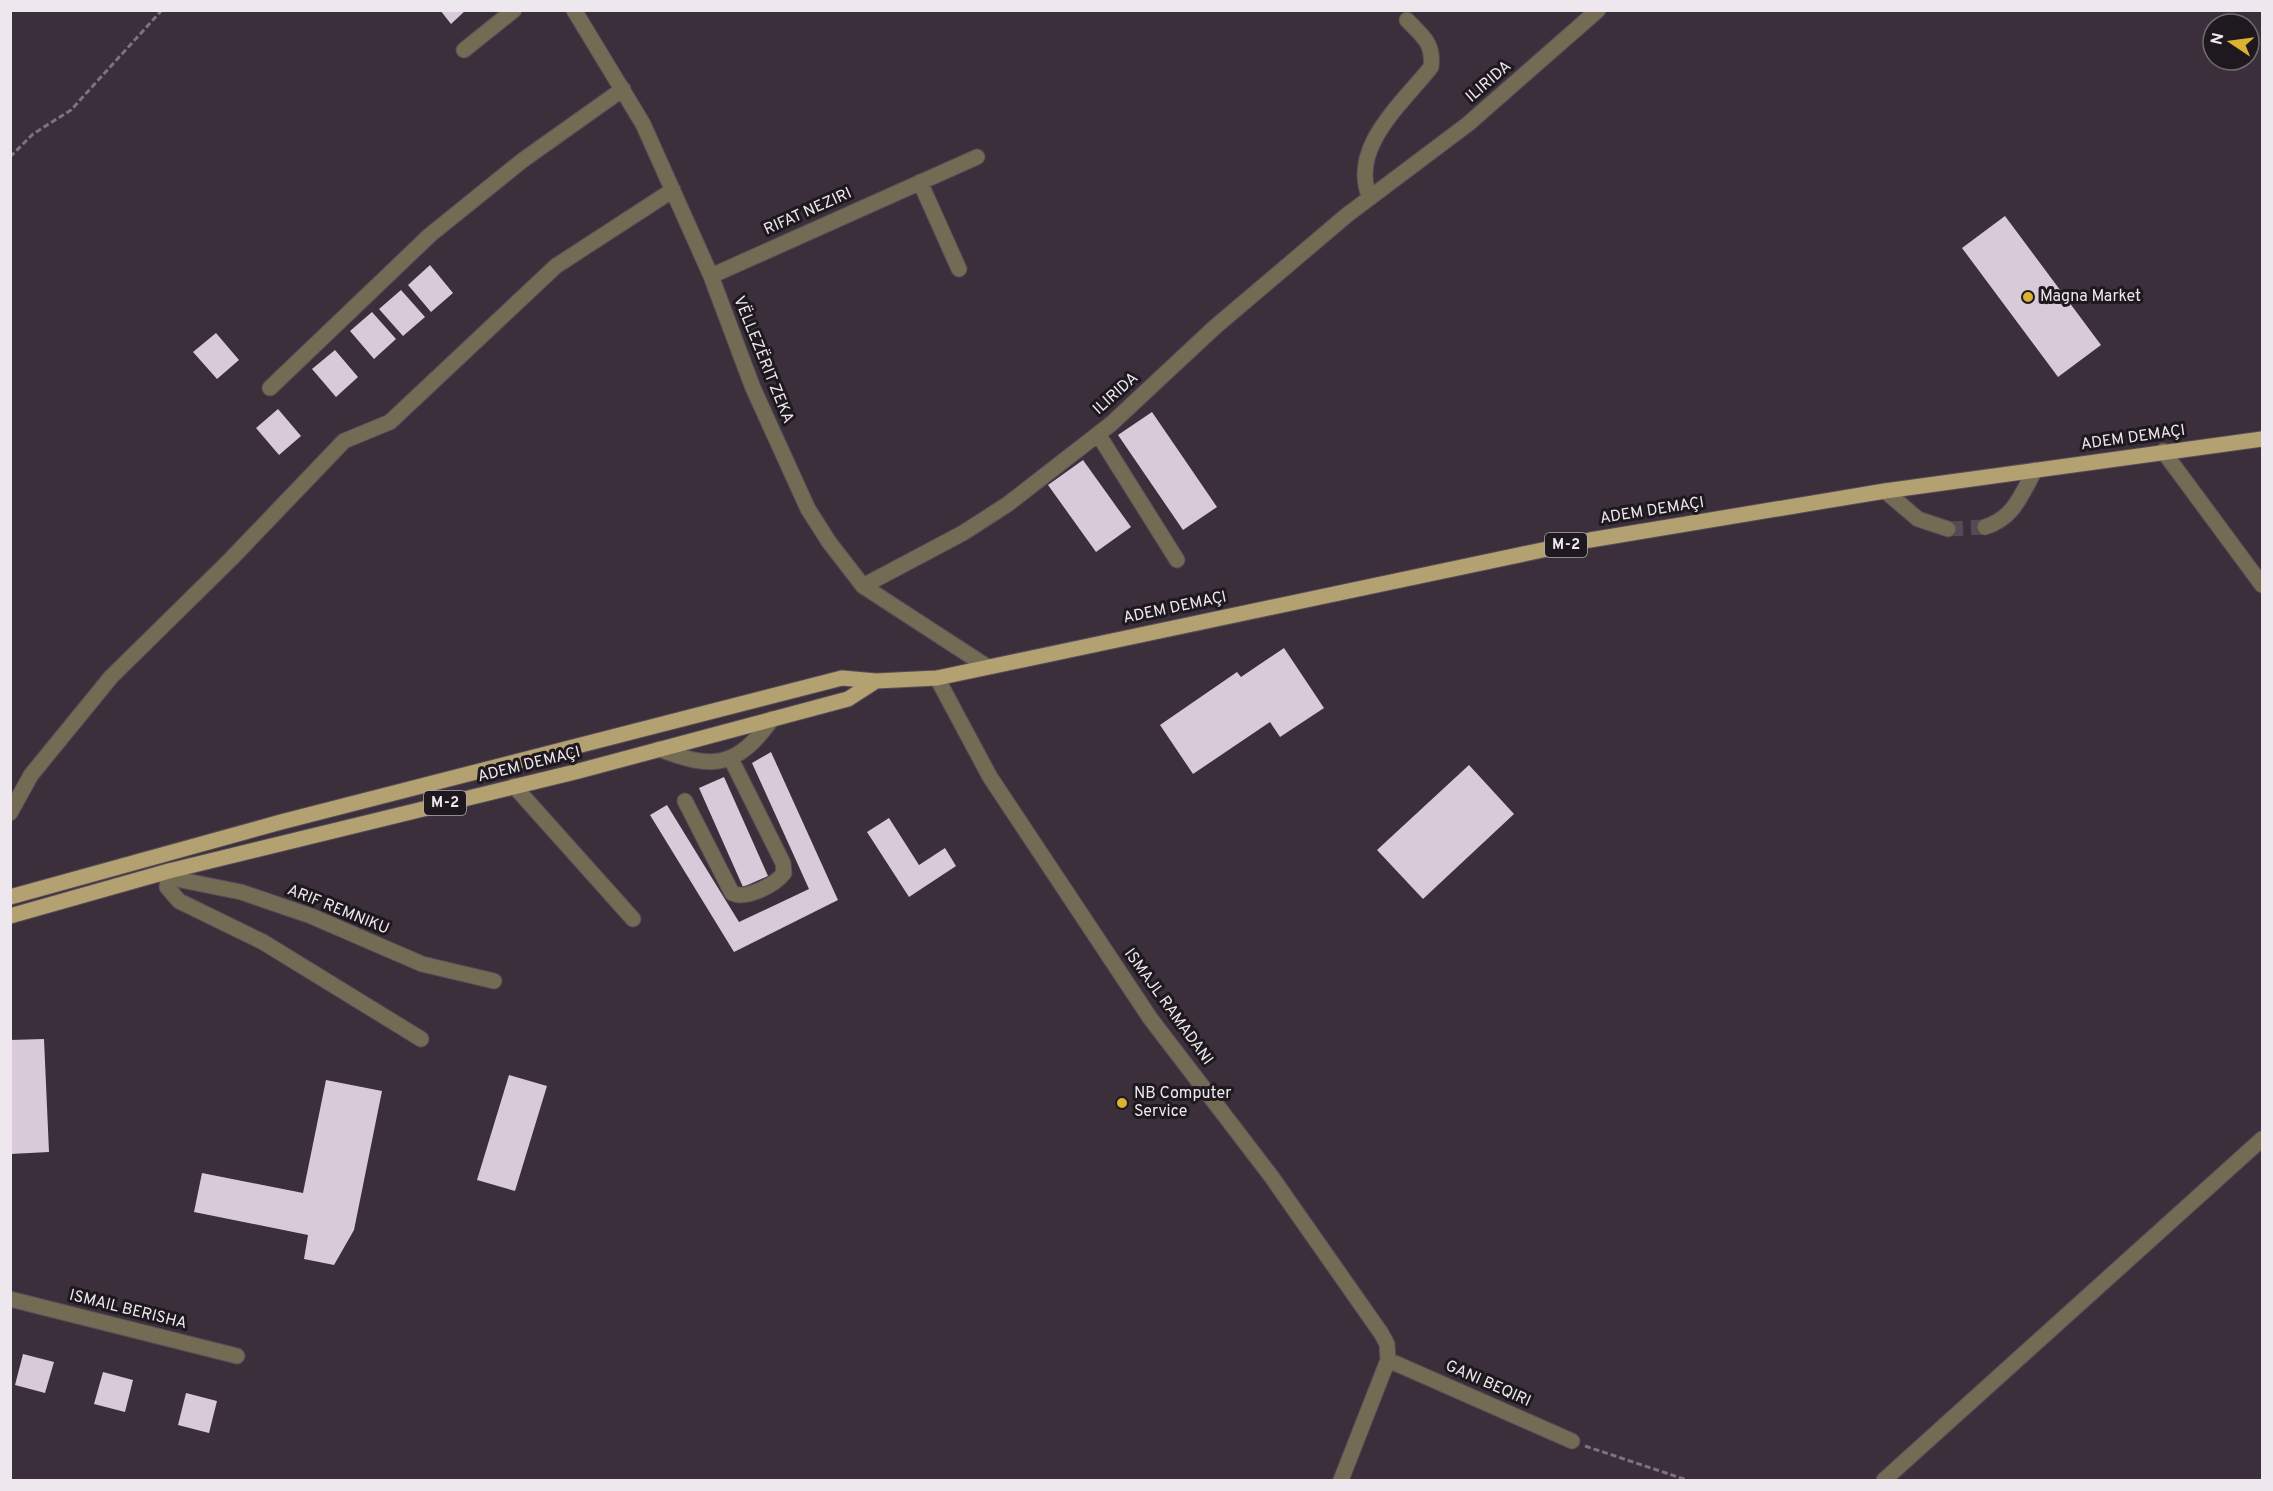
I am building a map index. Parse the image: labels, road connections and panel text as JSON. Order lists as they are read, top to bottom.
{
  "streets": {
    "main road": ["ADEM DEMAÇI", "M-2"],
    "street": [
      "ILIRIDA",
      "RIFAT NEZIRI",
      "VËLLEZËRIT ZEKA",
      "ARIF REMNIKU",
      "ISMAJL RAMADANI",
      "ISMAIL BERISHA",
      "GANI BEQIRI"
    ]
  },
  "crossings": [
    ["ILIRIDA", "VËLLEZËRIT ZEKA"],
    ["RIFAT NEZIRI", "VËLLEZËRIT ZEKA"],
    ["VËLLEZËRIT ZEKA", "ADEM DEMAÇI"],
    ["ADEM DEMAÇI", "ARIF REMNIKU"],
    ["ADEM DEMAÇI", "ISMAJL RAMADANI"],
    ["ISMAJL RAMADANI", "GANI BEQIRI"]
  ],
  "places": ["Magna Market", "NB Computer Service"],
  "north": "left"
}
